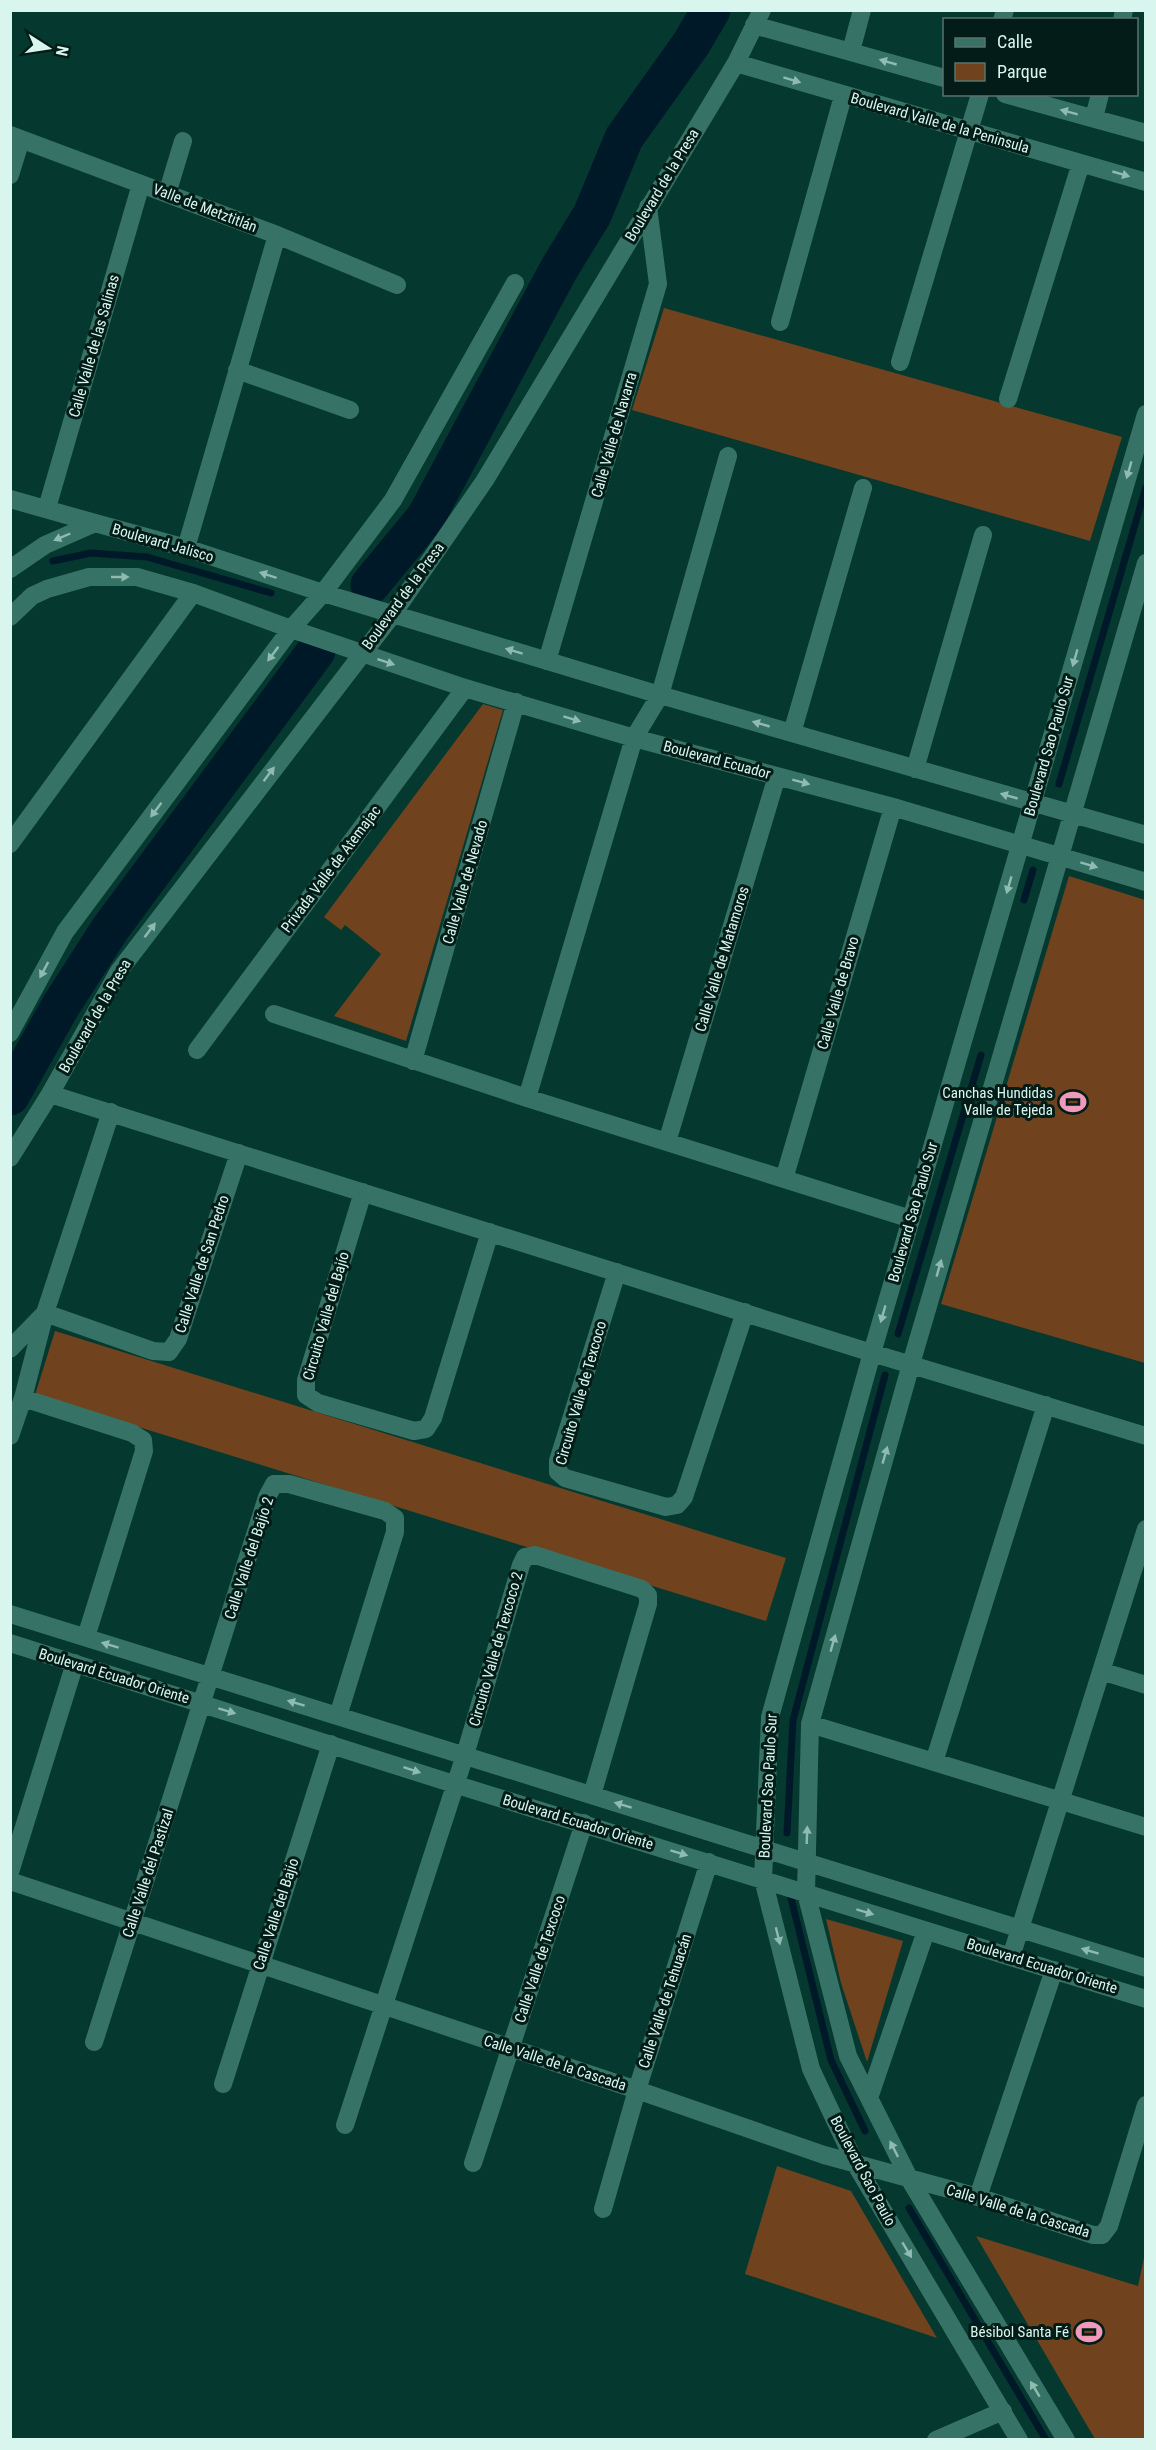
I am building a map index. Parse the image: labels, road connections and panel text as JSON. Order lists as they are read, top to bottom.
{
  "streets": {
    "street": [
      "Boulevard Valle de la Peninsula",
      "Boulevard de la Presa",
      "Valle de Metztitlán",
      "Calle Valle de las Salinas",
      "Calle Valle de Navarra",
      "Boulevard Jalisco",
      "Boulevard Sao Paulo Sur",
      "Boulevard Ecuador",
      "Privada Valle de Atemajac",
      "Calle Valle de Nevado",
      "Calle Valle de Matamoros",
      "Calle Valle de Bravo",
      "Calle Valle de San Pedro",
      "Circuito Valle del Bajío",
      "Circuito Valle de Texcoco",
      "Calle Valle del Bajío 2",
      "Circuito Valle de Texcoco 2",
      "Boulevard Ecuador Oriente",
      "Calle Valle del Pastizal",
      "Calle Valle del Bajio",
      "Calle Valle de Texcoco",
      "Calle Valle de Tehuacán",
      "Calle Valle de la Cascada",
      "Boulevard Sao Paulo"
    ]
  },
  "crossings": [
    ["Boulevard Valle de la Peninsula", "Boulevard de la Presa"],
    ["Boulevard de la Presa", "Calle Valle de Navarra"],
    ["Boulevard de la Presa", "Boulevard Ecuador"],
    ["Valle de Metztitlán", "Calle Valle de las Salinas"],
    ["Boulevard Sao Paulo Sur", "Boulevard Ecuador"],
    ["Boulevard Sao Paulo Sur", "Boulevard Ecuador Oriente"],
    ["Boulevard Sao Paulo Sur", "Boulevard Sao Paulo"],
    ["Boulevard Ecuador", "Privada Valle de Atemajac"],
    ["Boulevard Ecuador", "Calle Valle de Nevado"],
    ["Boulevard Ecuador", "Calle Valle de Matamoros"],
    ["Boulevard Ecuador", "Calle Valle de Bravo"],
    ["Calle Valle del Bajío 2", "Boulevard Ecuador Oriente"],
    ["Calle Valle del Bajío 2", "Calle Valle del Pastizal"],
    ["Circuito Valle de Texcoco 2", "Boulevard Ecuador Oriente"],
    ["Boulevard Ecuador Oriente", "Calle Valle del Pastizal"],
    ["Boulevard Ecuador Oriente", "Calle Valle del Bajio"],
    ["Boulevard Ecuador Oriente", "Calle Valle de Texcoco"],
    ["Boulevard Ecuador Oriente", "Calle Valle de Tehuacán"],
    ["Boulevard Ecuador Oriente", "Boulevard Sao Paulo"],
    ["Calle Valle del Pastizal", "Calle Valle de la Cascada"],
    ["Calle Valle del Bajio", "Calle Valle de la Cascada"],
    ["Calle Valle de Texcoco", "Calle Valle de la Cascada"],
    ["Calle Valle de Tehuacán", "Calle Valle de la Cascada"],
    ["Calle Valle de la Cascada", "Boulevard Sao Paulo"]
  ],
  "places": {
    "sports": ["Canchas Hundidas Valle de Tejeda", "Bésibol Santa Fé"]
  },
  "legend": ["Calle", "Parque"],
  "north": "right"
}
